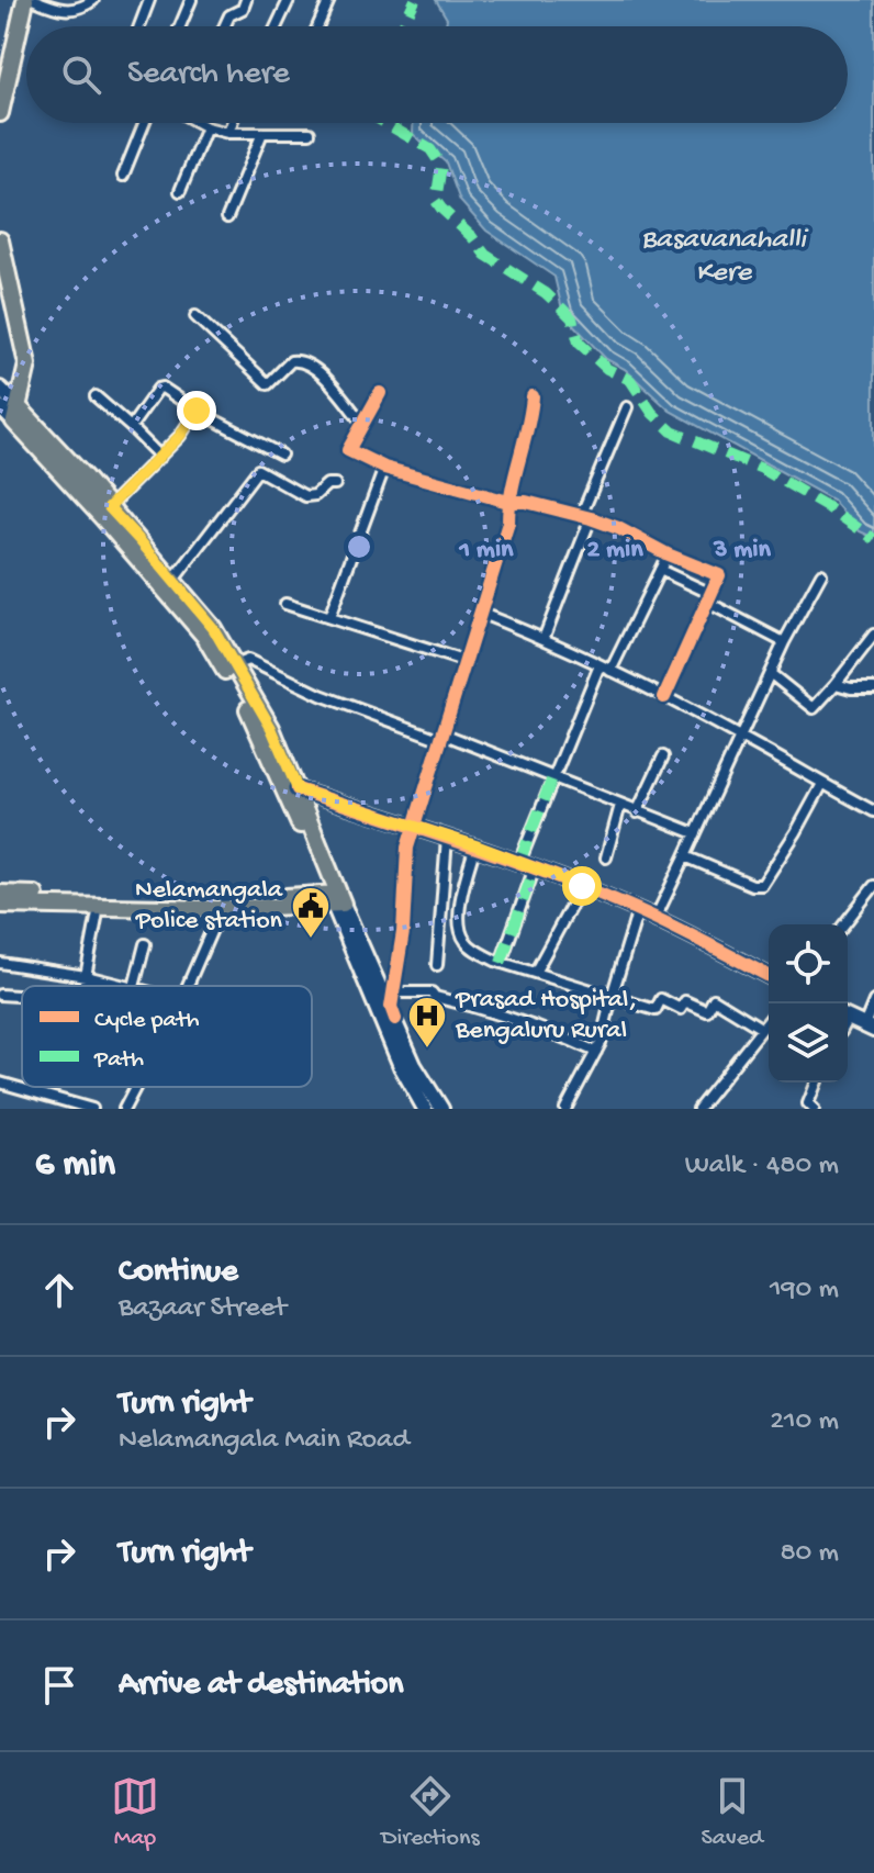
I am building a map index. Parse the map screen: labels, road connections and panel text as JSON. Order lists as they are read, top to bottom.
{
  "water": ["Basavanahalli Kere"],
  "places": {
    "public building": ["Nelamangala Police station"],
    "hospital": ["Prasad Hospital, Bengaluru Rural"]
  },
  "legend": ["Cycle path", "Path"],
  "page": {
    "search": "Search here",
    "heading": ["6 min", "Walk · 480 m"],
    "list": [
      ["Continue", "Bazaar Street", "190 m"],
      ["Turn right", "Nelamangala Main Road", "210 m"],
      ["Turn right", "80 m"],
      "Arrive at destination"
    ],
    "nav": ["Map", "Directions", "Saved"]
  },
  "rings": ["1 min", "2 min", "3 min"]
}
